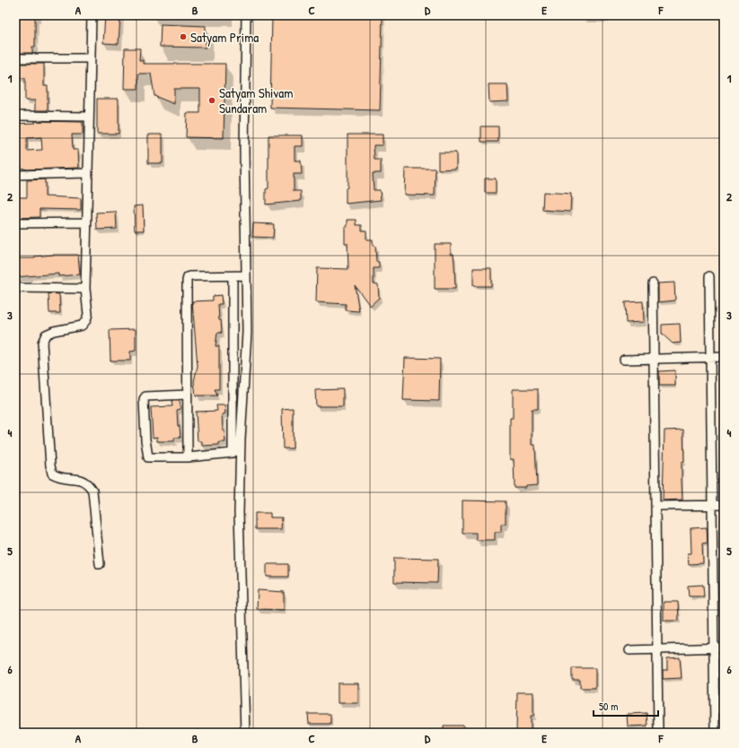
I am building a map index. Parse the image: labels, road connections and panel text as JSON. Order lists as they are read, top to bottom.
{
  "places": ["Satyam Prima", "Satyam Shivam Sundaram"],
  "scale_bar": "50 m",
  "grid": {
    "columns": [
      "A",
      "B",
      "C",
      "D",
      "E",
      "F"
    ],
    "rows": [
      "1",
      "2",
      "3",
      "4",
      "5",
      "6"
    ]
  }
}
